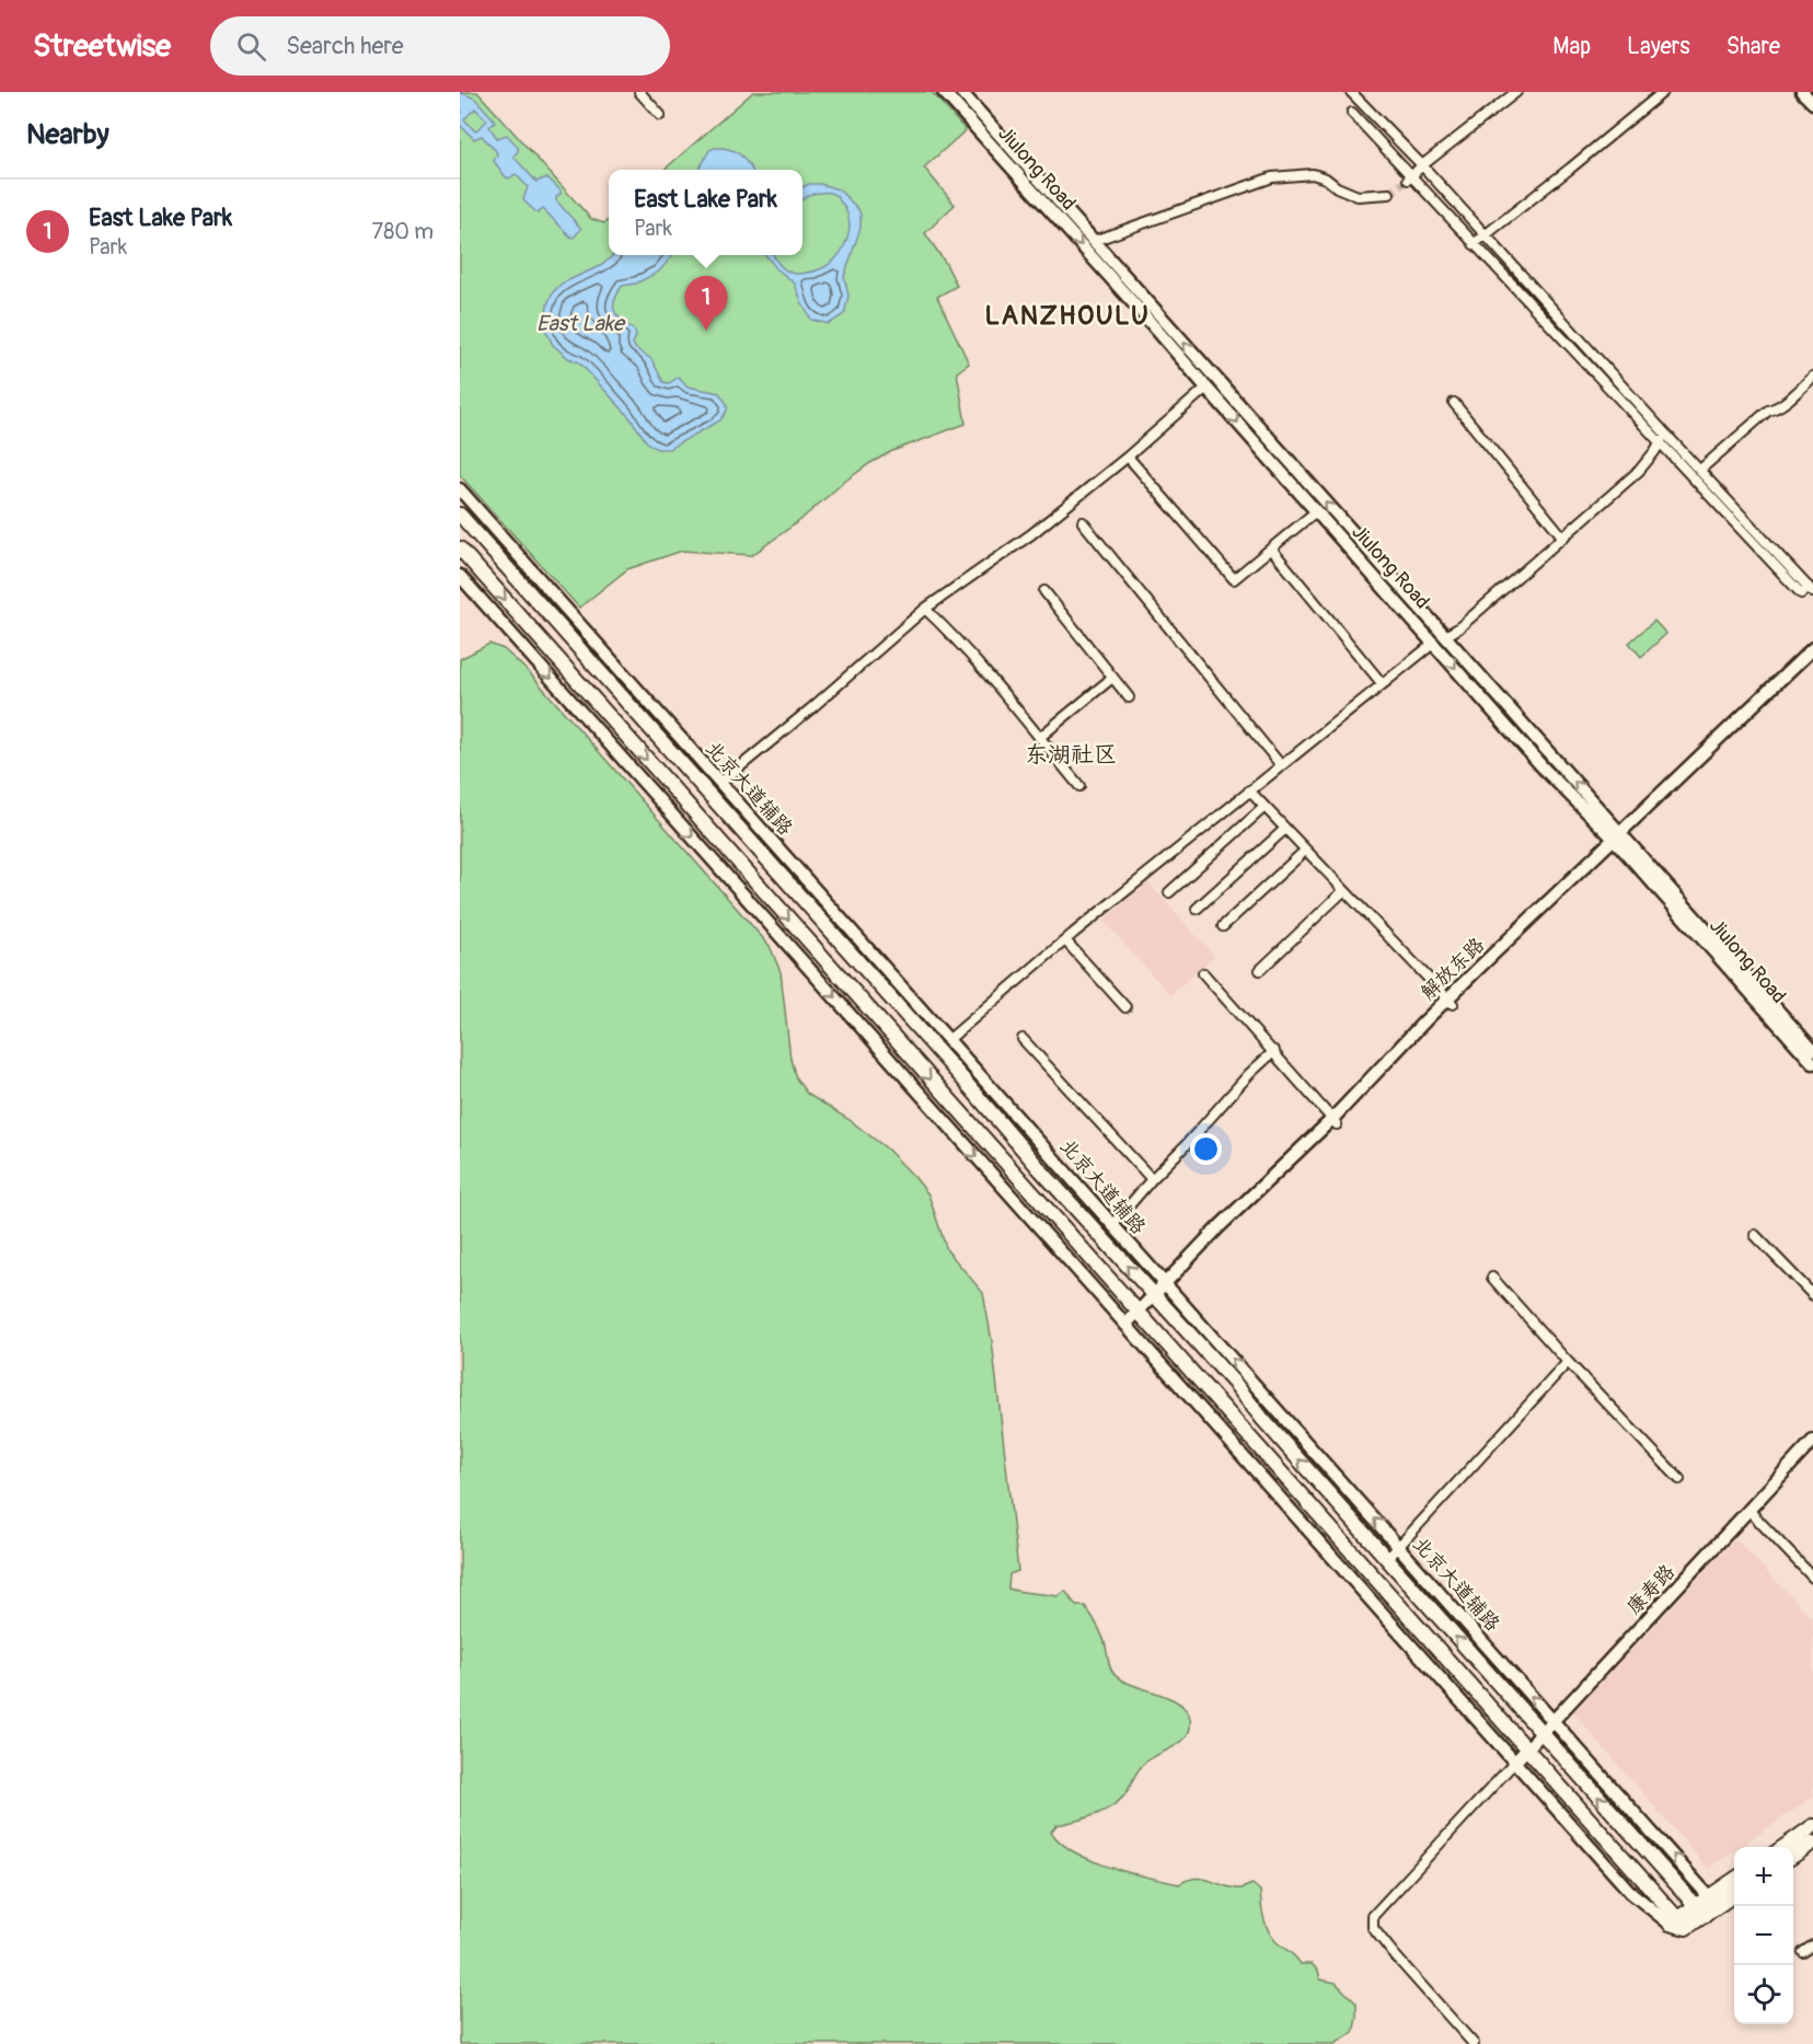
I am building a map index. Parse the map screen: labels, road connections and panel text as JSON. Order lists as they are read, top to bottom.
{
  "streets": {
    "main road": [
      "Jiulong Road",
      "北京大道辅路",
      "解放东路",
      "康寿路"
    ]
  },
  "crossings": [
    ["Jiulong Road", "解放东路"],
    ["北京大道辅路", "解放东路"],
    ["北京大道辅路", "康寿路"]
  ],
  "districts": ["LANZHOULU", "东湖社区"],
  "water": ["East Lake"],
  "page": {
    "header": "Streetwise",
    "search": "Search here",
    "nav": ["Map", "Layers", "Share"],
    "heading": "Nearby",
    "popup": ["East Lake Park", "Park"],
    "list": [
      {
        "mark": "1",
        "name": "East Lake Park",
        "note": "Park",
        "value": "780 m"
      }
    ],
    "pins": "1",
    "map_buttons": ["+", "−"]
  }
}
